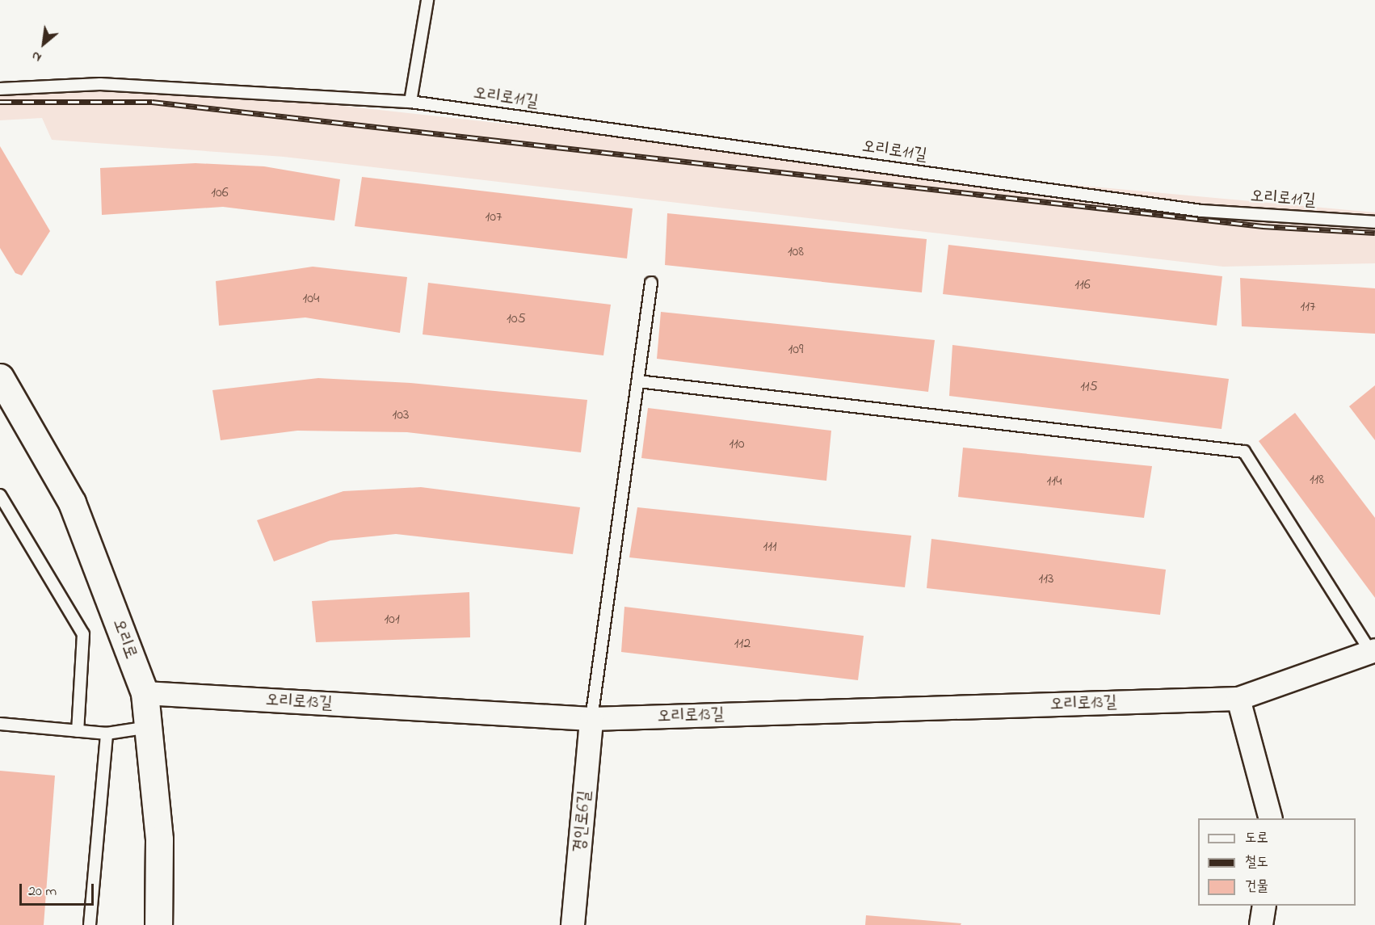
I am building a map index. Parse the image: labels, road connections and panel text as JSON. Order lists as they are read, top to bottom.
{
  "streets": {
    "main road": ["오리로"],
    "street": ["오리로13길", "경인로6길"],
    "lane": ["오리로11길"]
  },
  "crossings": [
    ["오리로", "오리로13길"],
    ["오리로13길", "경인로6길"]
  ],
  "house_numbers": [
    "106",
    "107",
    "108",
    "116",
    "104",
    "117",
    "105",
    "109",
    "115",
    "103",
    "110",
    "118",
    "114",
    "111",
    "113",
    "101",
    "112"
  ],
  "legend": ["도로", "철도", "건물"],
  "scale_bar": "20 m",
  "north": "bottom left"
}
